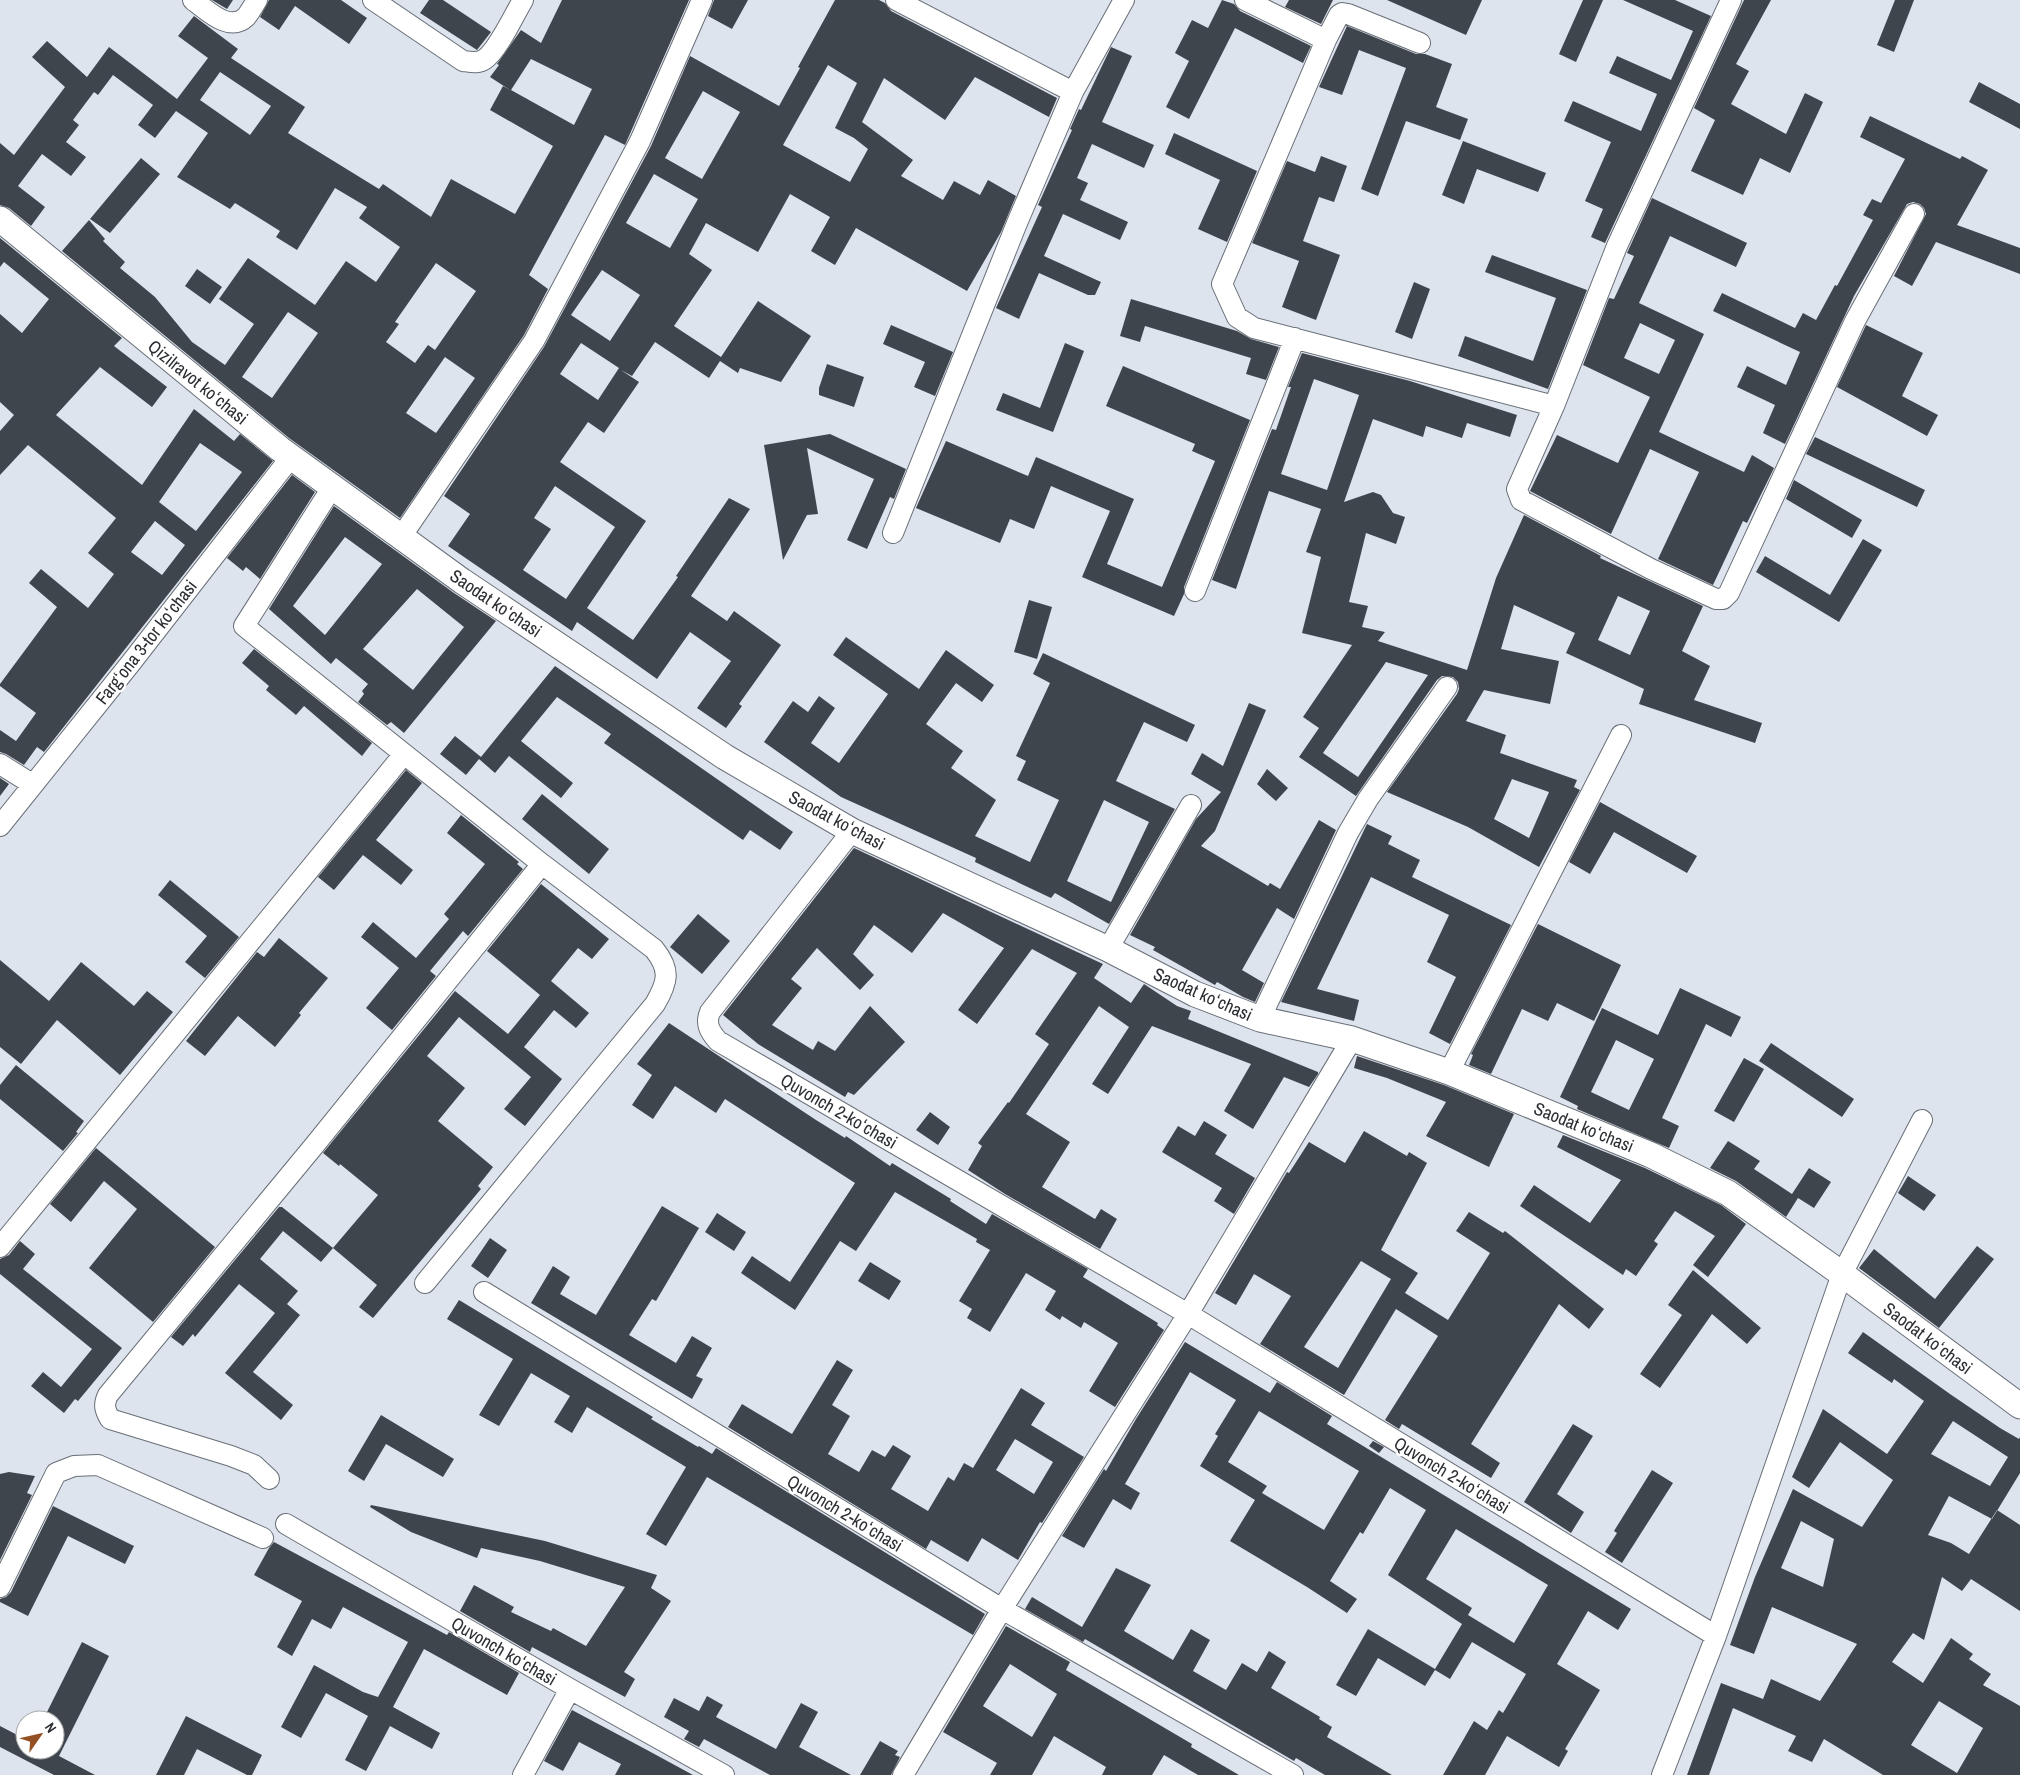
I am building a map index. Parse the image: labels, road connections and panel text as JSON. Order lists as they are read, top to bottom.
{
  "streets": {
    "street": [
      "Qizilravot koʻchasi",
      "Saodat koʻchasi",
      "Fargʻona 3-tor koʻchasi",
      "Quvonch 2-koʻchasi",
      "Quvonch koʻchasi"
    ]
  },
  "crossings": [
    ["Qizilravot koʻchasi", "Saodat koʻchasi"],
    ["Qizilravot koʻchasi", "Fargʻona 3-tor koʻchasi"],
    ["Saodat koʻchasi", "Quvonch 2-koʻchasi"]
  ],
  "north": "top right"
}
